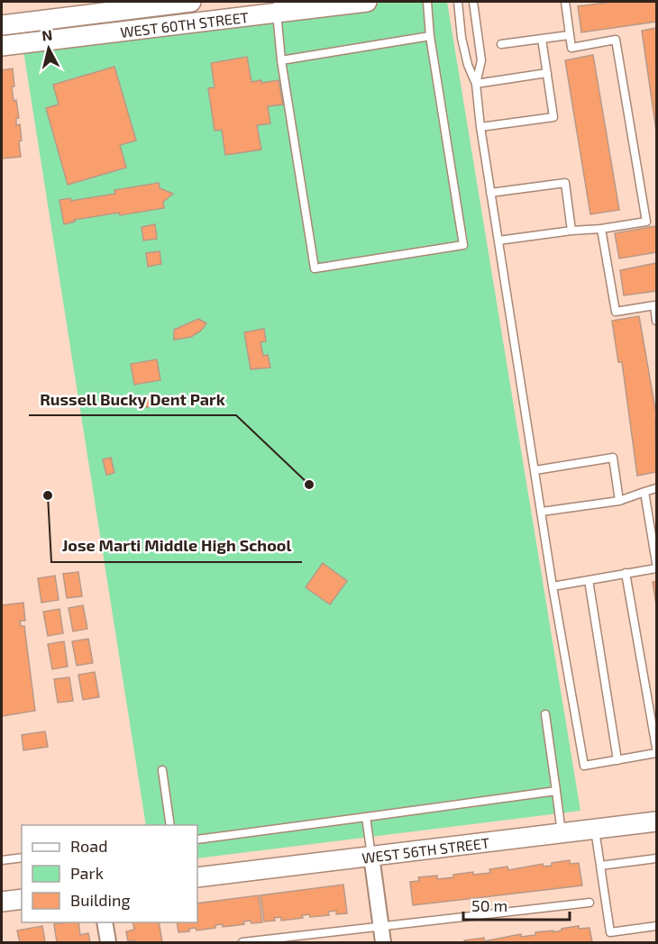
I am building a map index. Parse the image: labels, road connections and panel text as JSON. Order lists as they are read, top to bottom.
{
  "streets": {
    "street": ["WEST 60TH STREET", "WEST 56TH STREET"]
  },
  "places": ["Russell Bucky Dent Park", "Jose Marti Middle High School"],
  "legend": ["Road", "Park", "Building"],
  "scale_bar": "50 m",
  "north": "top"
}
